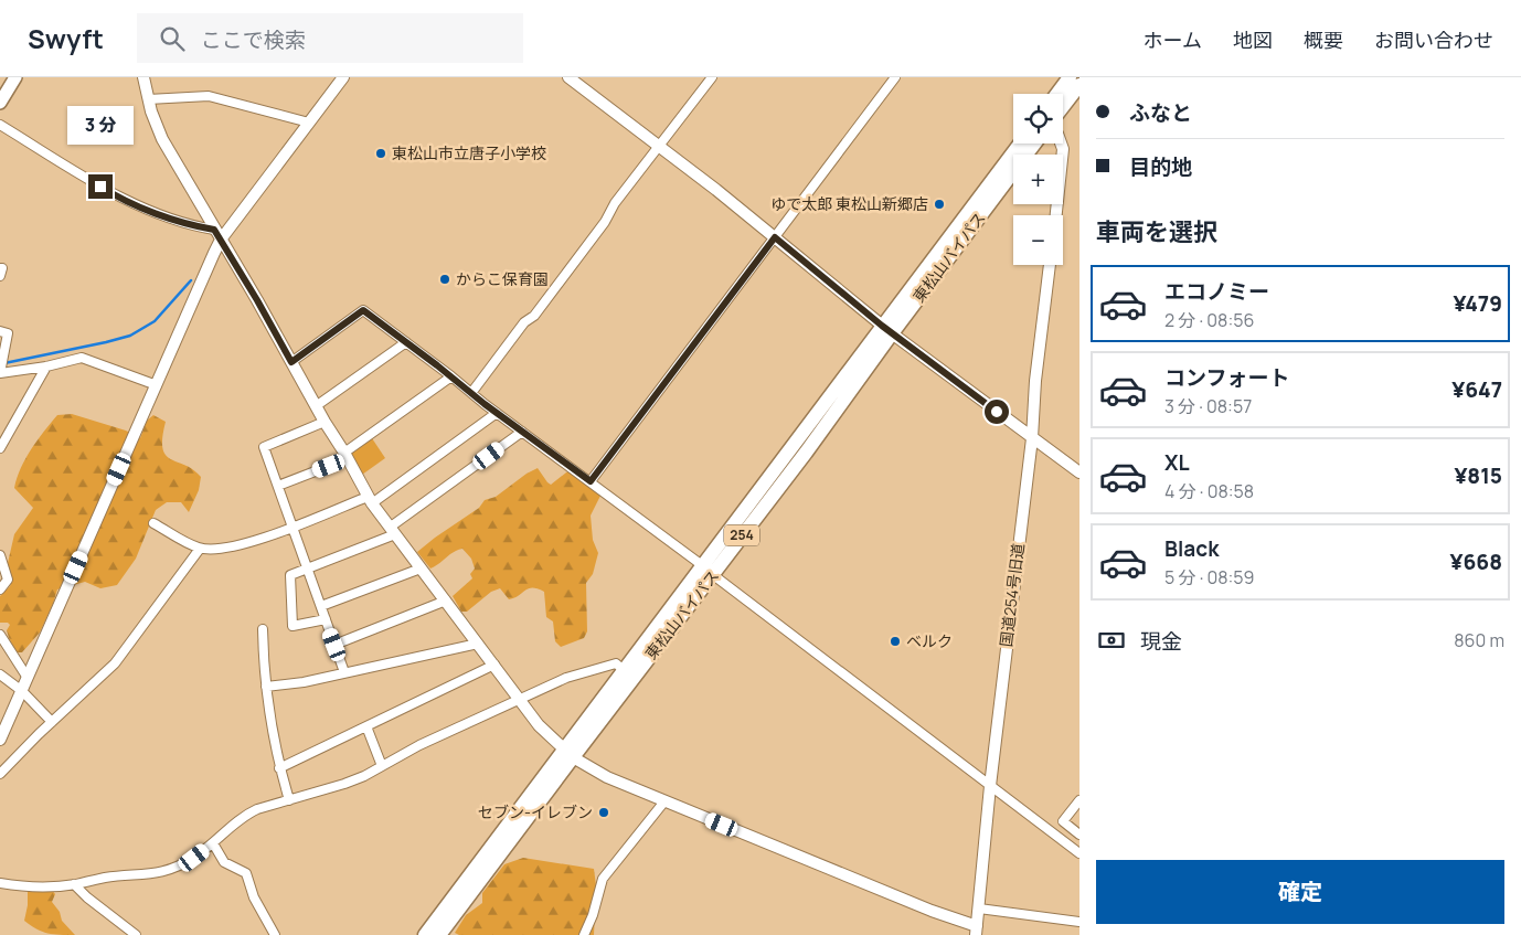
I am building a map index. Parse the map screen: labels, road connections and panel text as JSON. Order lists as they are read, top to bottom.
{
  "streets": {
    "highway": ["東松山バイパス", "254"],
    "street": ["国道254号旧道"]
  },
  "places": [
    "東松山市立唐子小学校",
    "ゆで太郎 東松山新郷店",
    "からこ保育園",
    "ベルク",
    "セブン-イレブン"
  ],
  "page": {
    "header": "Swyft",
    "search": "ここで検索",
    "nav": [
      "ホーム",
      "地図",
      "概要",
      "お問い合わせ"
    ],
    "banner": ["ふなと", "目的地"],
    "map_buttons": ["+", "−"],
    "bubble": "3 分",
    "heading": "車両を選択",
    "list": [
      {
        "name": "エコノミー",
        "note": "2 分 · 08:56",
        "value": "¥479"
      },
      {
        "name": "コンフォート",
        "note": "3 分 · 08:57",
        "value": "¥647"
      },
      {
        "name": "XL",
        "note": "4 分 · 08:58",
        "value": "¥815"
      },
      {
        "name": "Black",
        "note": "5 分 · 08:59",
        "value": "¥668"
      }
    ],
    "pay": ["現金", "860 m"],
    "buttons": "確定"
  }
}
